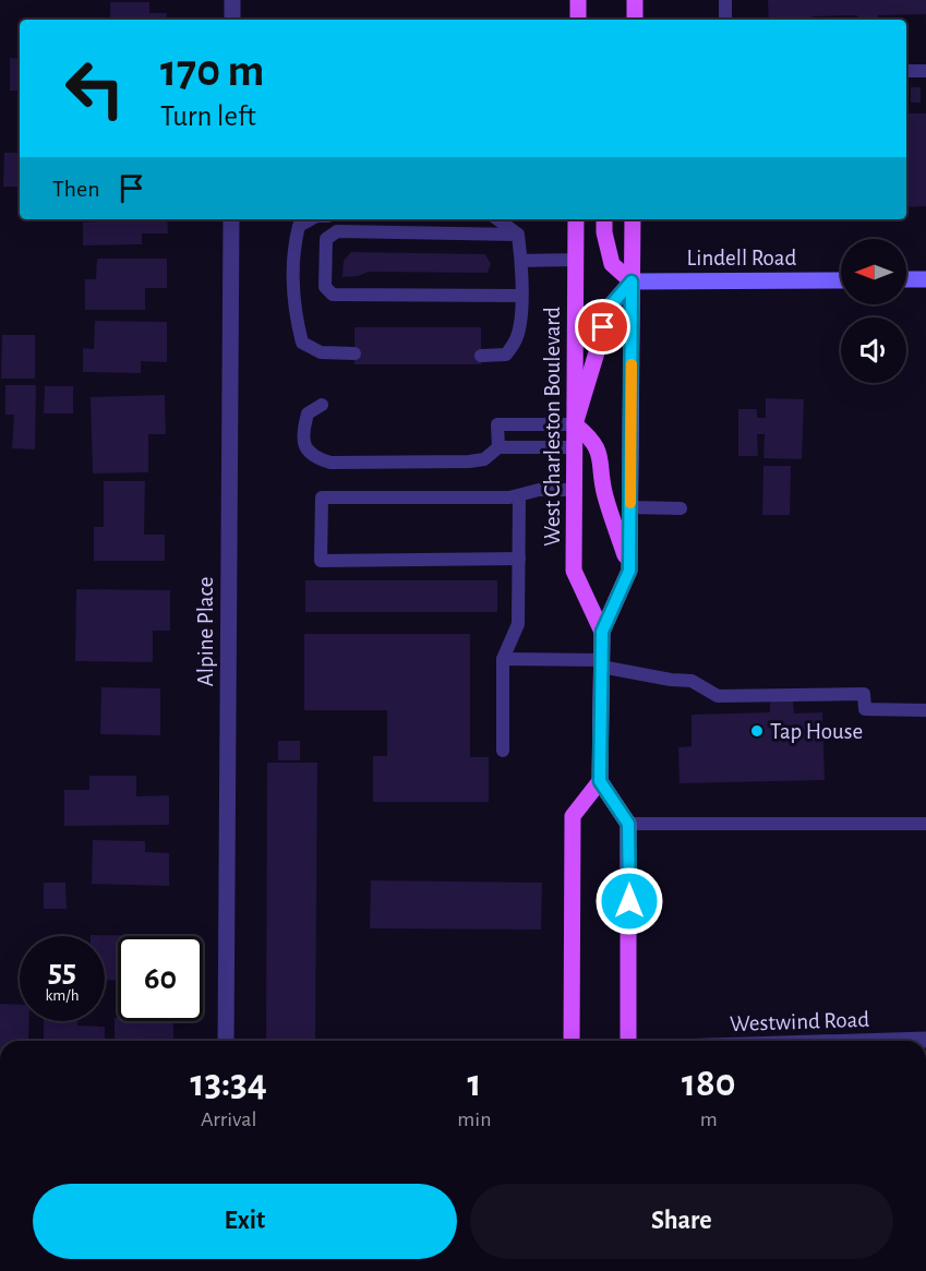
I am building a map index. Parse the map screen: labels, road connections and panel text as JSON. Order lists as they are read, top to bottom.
{
  "streets": {
    "main road": ["West Charleston Boulevard"],
    "street": ["Lindell Road", "Alpine Place", "Westwind Road"]
  },
  "crossings": [
    ["Lindell Road", "West Charleston Boulevard"]
  ],
  "places": ["Tap House"],
  "north": "left",
  "page": {
    "turn": ["170 m", "Turn left"],
    "then": "Then",
    "speed": "55 km/h",
    "limit": "60",
    "eta": [
      "13:34",
      "Arrival",
      "1",
      "min",
      "180",
      "m"
    ],
    "buttons": ["Exit", "Share"]
  }
}
